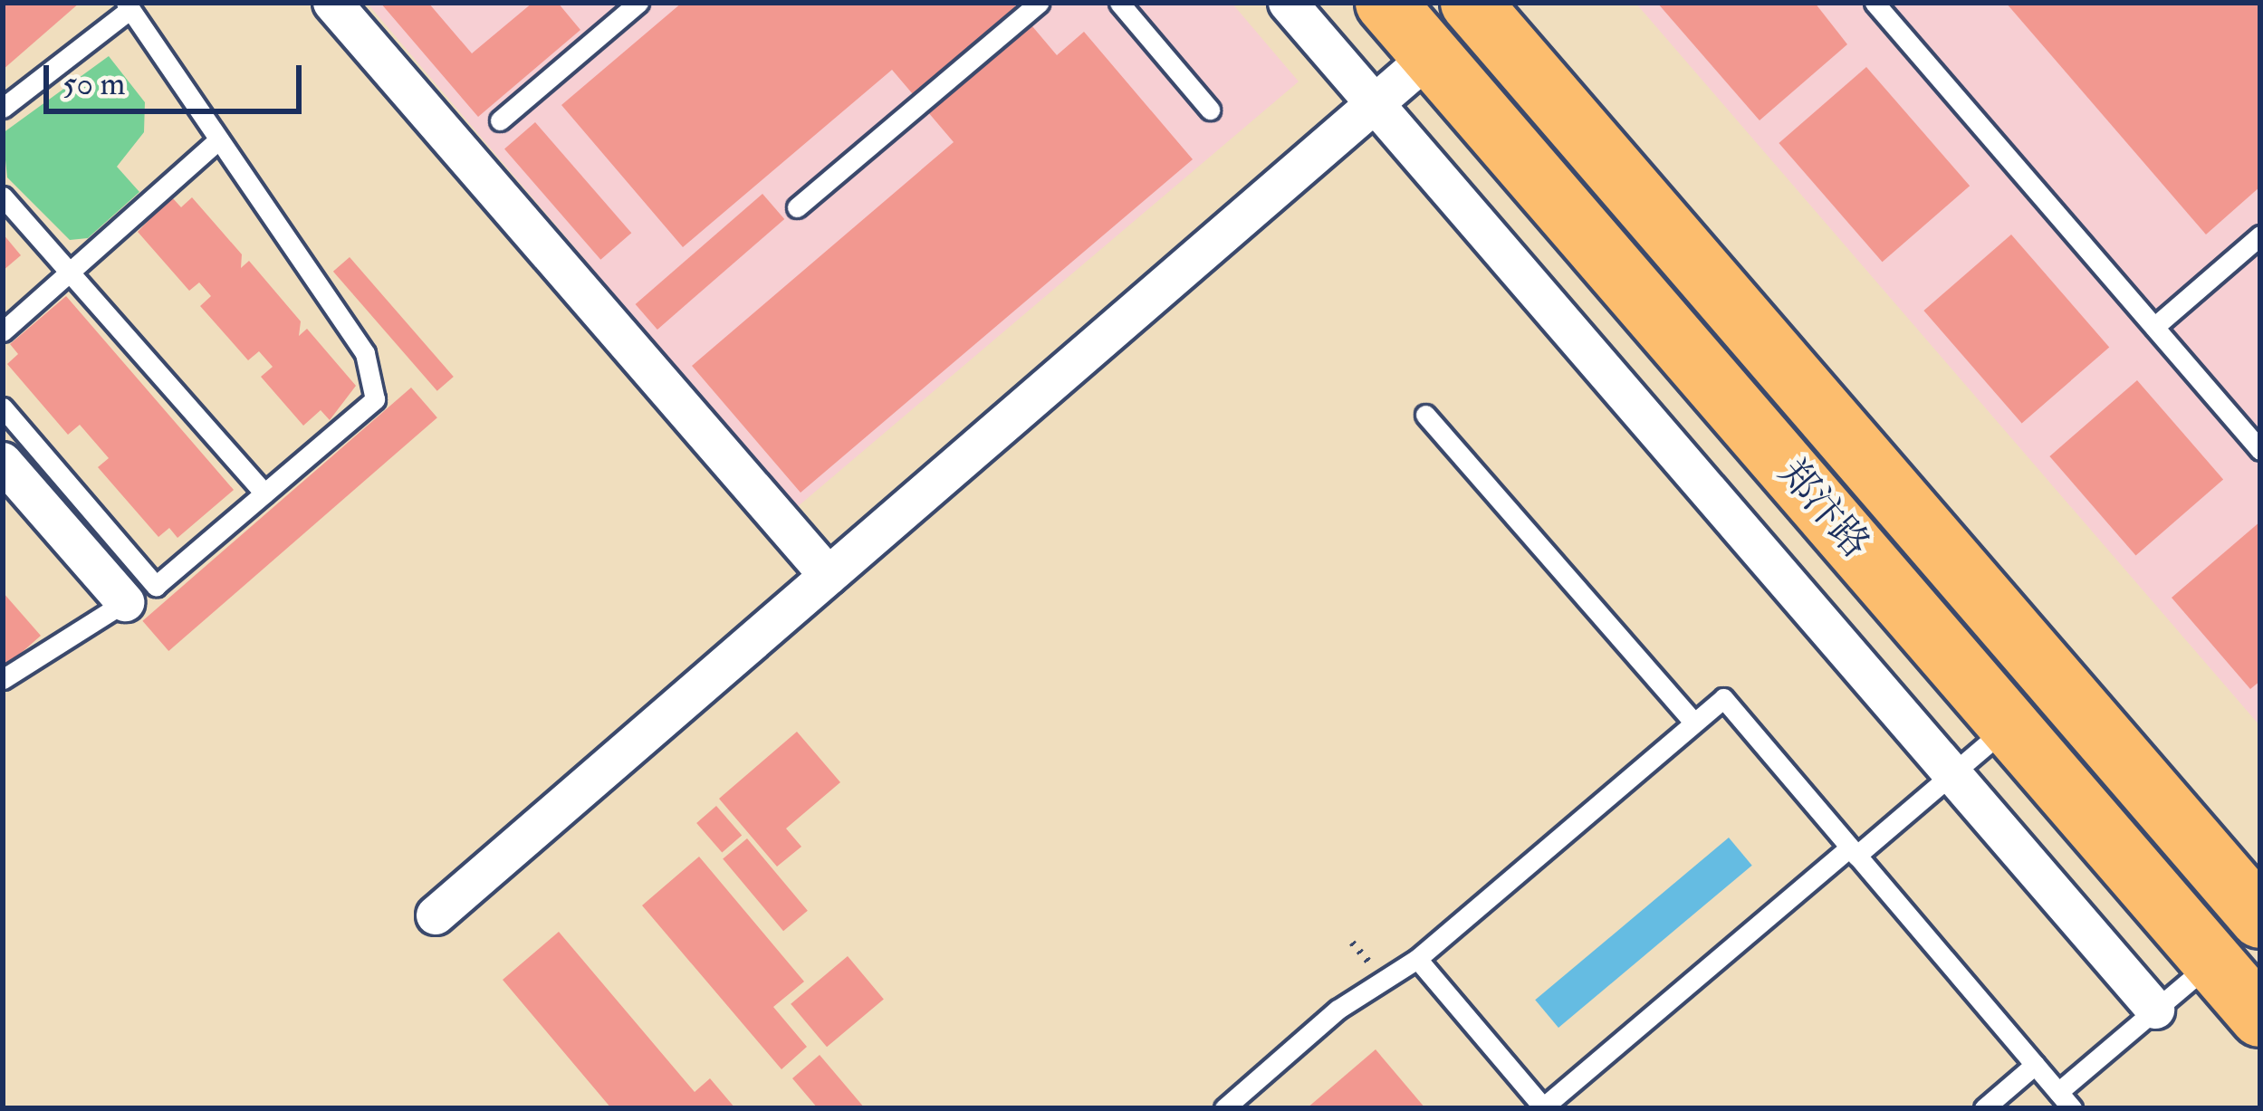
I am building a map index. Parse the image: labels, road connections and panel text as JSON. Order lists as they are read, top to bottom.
{
  "streets": {
    "main road": ["郑汴路"]
  },
  "scale_bar": "50 m"
}
